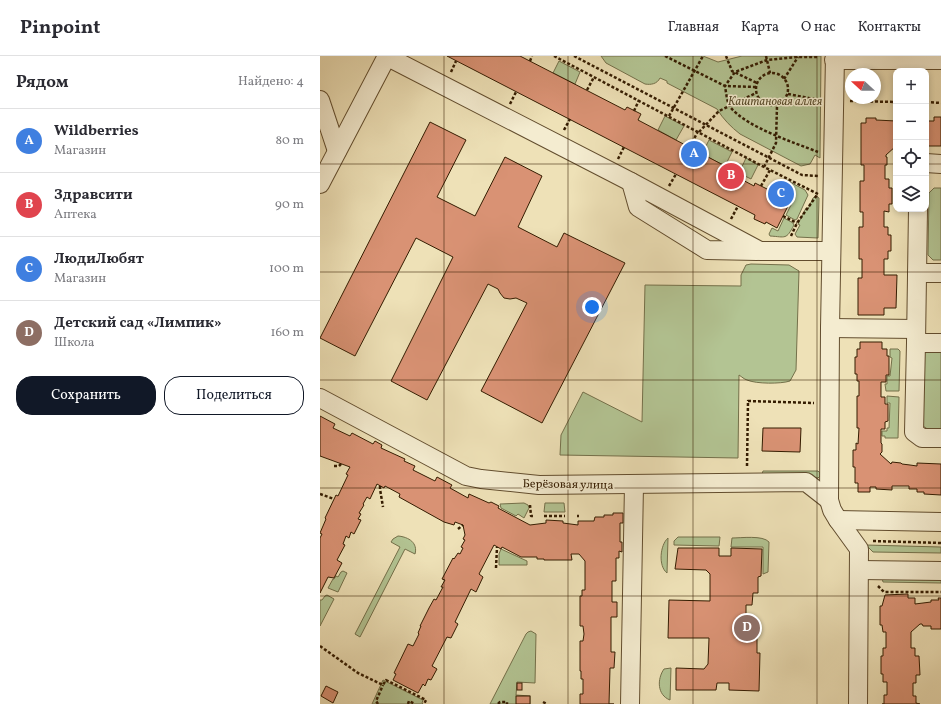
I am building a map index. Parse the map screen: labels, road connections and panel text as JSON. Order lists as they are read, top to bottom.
{
  "streets": {
    "lane": ["Берёзовая улица"]
  },
  "parks": ["Каштановая аллея"],
  "north": "left",
  "page": {
    "header": "Pinpoint",
    "nav": [
      "Главная",
      "Карта",
      "О нас",
      "Контакты"
    ],
    "heading": ["Рядом", "Найдено: 4"],
    "map_buttons": ["+", "−"],
    "list": [
      {
        "mark": "A",
        "name": "Wildberries",
        "note": "Магазин",
        "value": "80 m"
      },
      {
        "mark": "B",
        "name": "Здравсити",
        "note": "Аптека",
        "value": "90 m"
      },
      {
        "mark": "C",
        "name": "ЛюдиЛюбят",
        "note": "Магазин",
        "value": "100 m"
      },
      {
        "mark": "D",
        "name": "Детский сад «Лимпик»",
        "note": "Школа",
        "value": "160 m"
      }
    ],
    "pins": [
      "A",
      "B",
      "C",
      "D"
    ],
    "buttons": ["Сохранить", "Поделиться"]
  }
}
